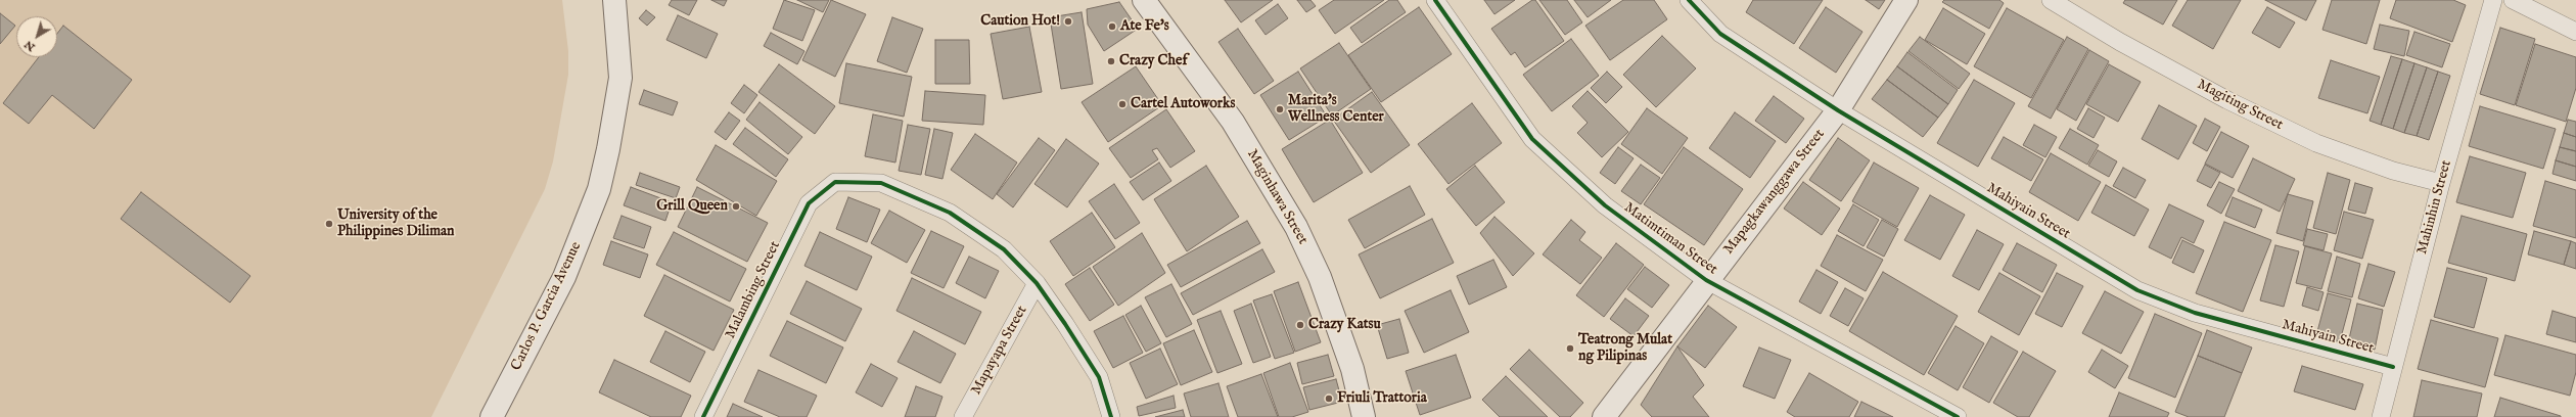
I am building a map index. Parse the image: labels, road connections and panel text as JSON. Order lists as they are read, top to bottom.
{
  "streets": {
    "street": [
      "Magiting Street",
      "Mapagkawanggawa Street",
      "Maginhawa Street",
      "Mahinhin Street",
      "Mahiyain Street",
      "Matimtiman Street",
      "Malambing Street",
      "Carlos P. Garcia Avenue",
      "Mapayapa Street"
    ]
  },
  "crossings": [
    ["Magiting Street", "Mahinhin Street"],
    ["Mapagkawanggawa Street", "Mahiyain Street"],
    ["Mapagkawanggawa Street", "Matimtiman Street"],
    ["Mahinhin Street", "Mahiyain Street"],
    ["Malambing Street", "Mapayapa Street"]
  ],
  "places": [
    "Caution Hot!",
    "Ate Fe's",
    "Crazy Chef",
    "Cartel Autoworks",
    "Marita's Wellness Center",
    "Grill Queen",
    "University of the Philippines Diliman",
    "Crazy Katsu",
    "Teatrong Mulat ng Pilipinas",
    "Friuli Trattoria"
  ],
  "north": "bottom left"
}
